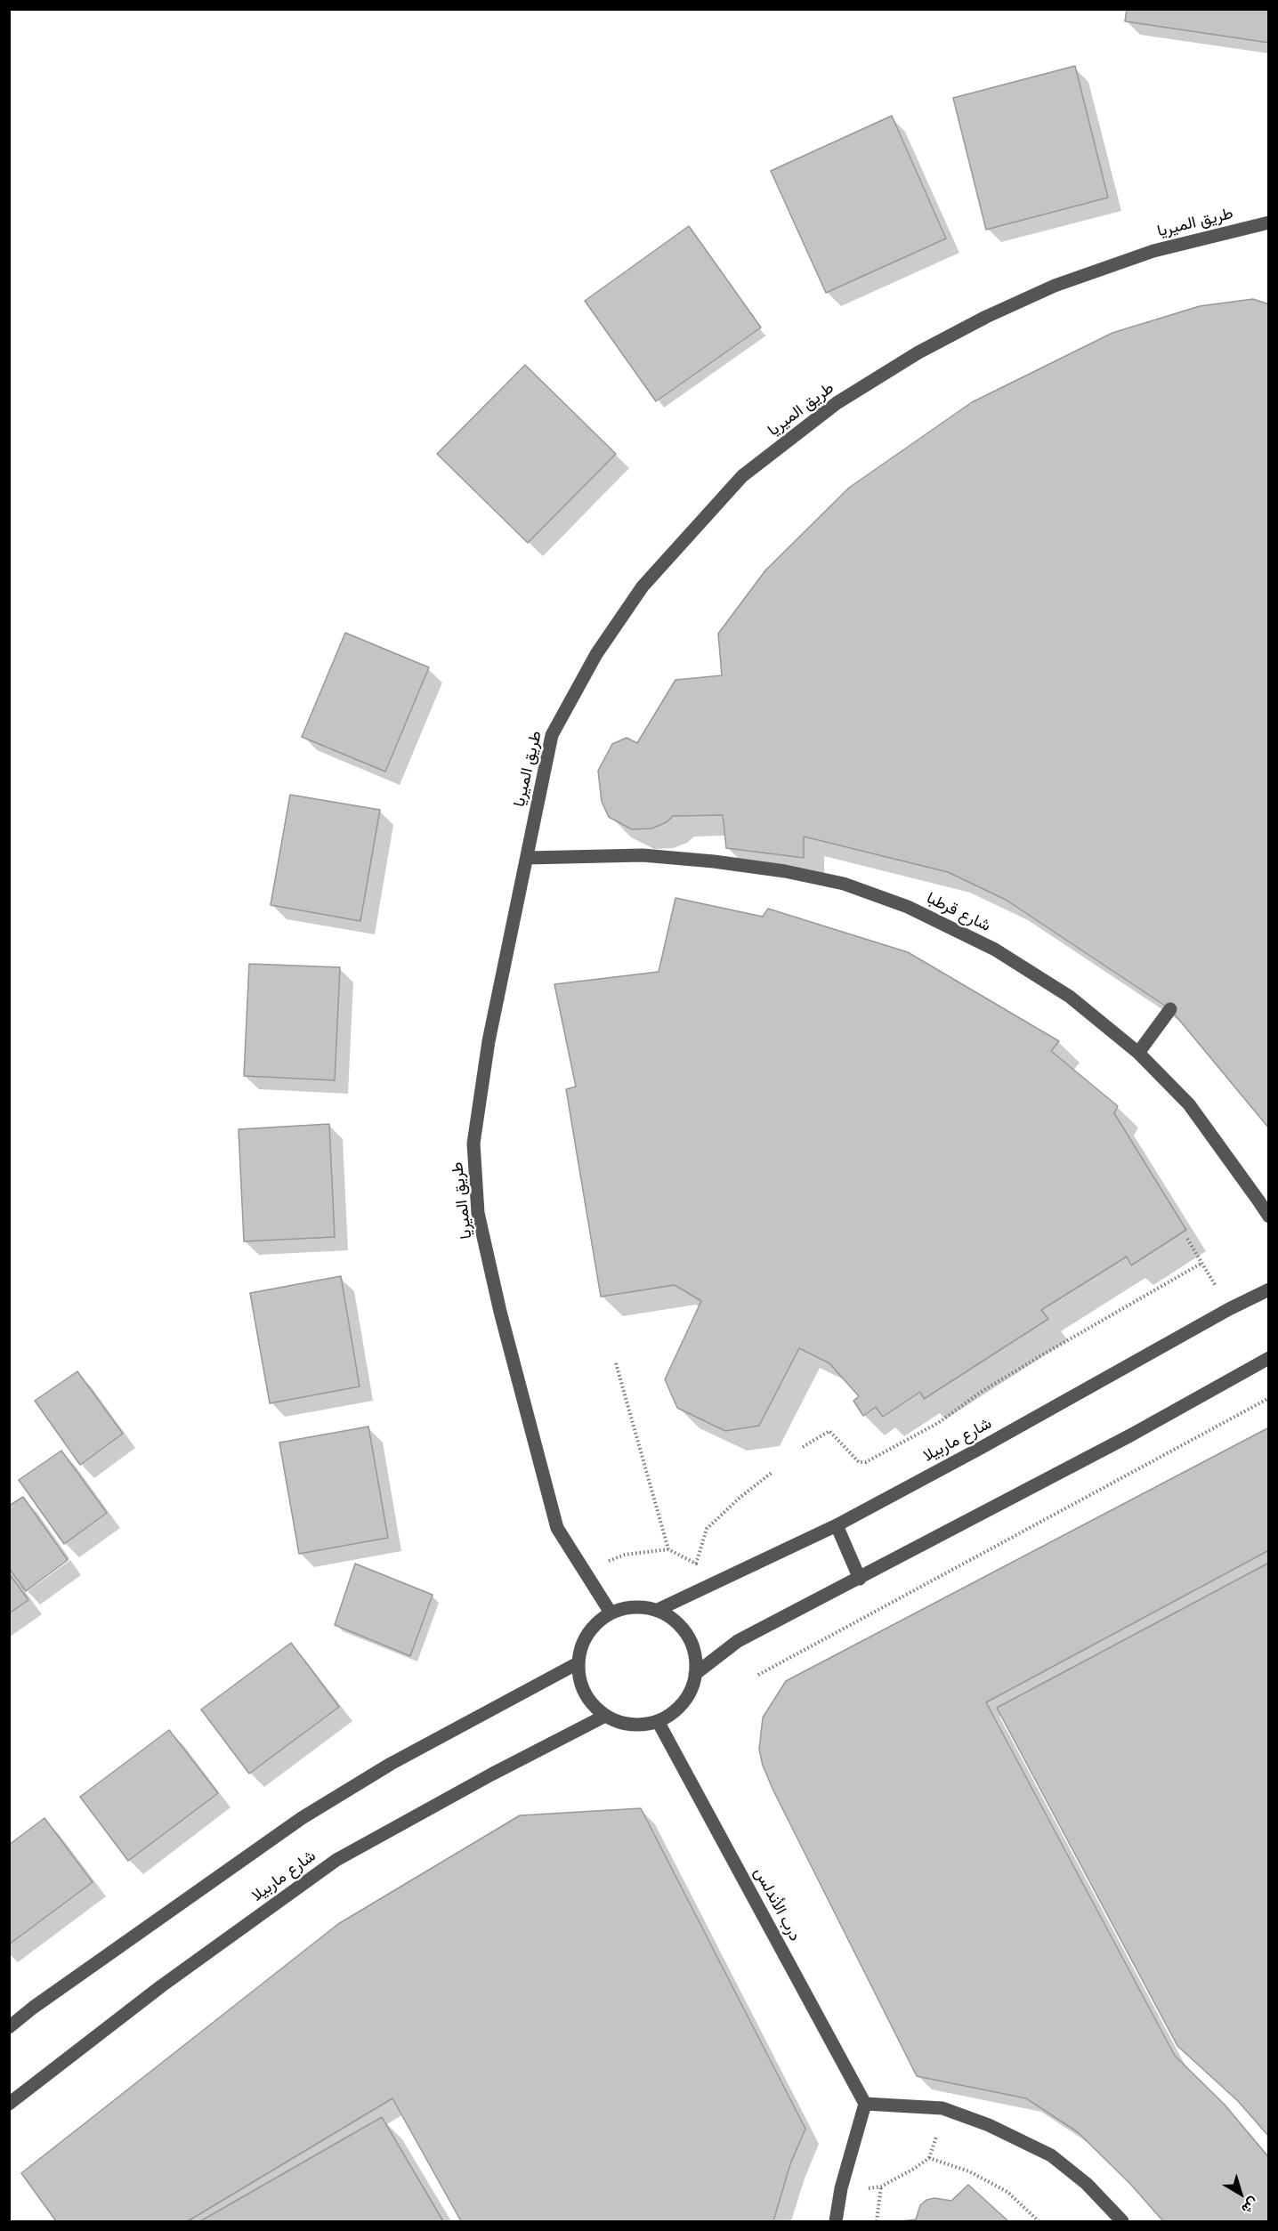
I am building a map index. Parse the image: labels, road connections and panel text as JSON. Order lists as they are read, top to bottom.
{
  "streets": {
    "street": [
      "طريق الميريا",
      "شارع قرطبا",
      "شارع ماربيلا",
      "درب الأندلس"
    ]
  },
  "crossings": [
    ["طريق الميريا", "شارع قرطبا"],
    ["طريق الميريا", "شارع ماربيلا"],
    ["طريق الميريا", "درب الأندلس"],
    ["شارع ماربيلا", "درب الأندلس"]
  ],
  "north": "bottom right"
}
